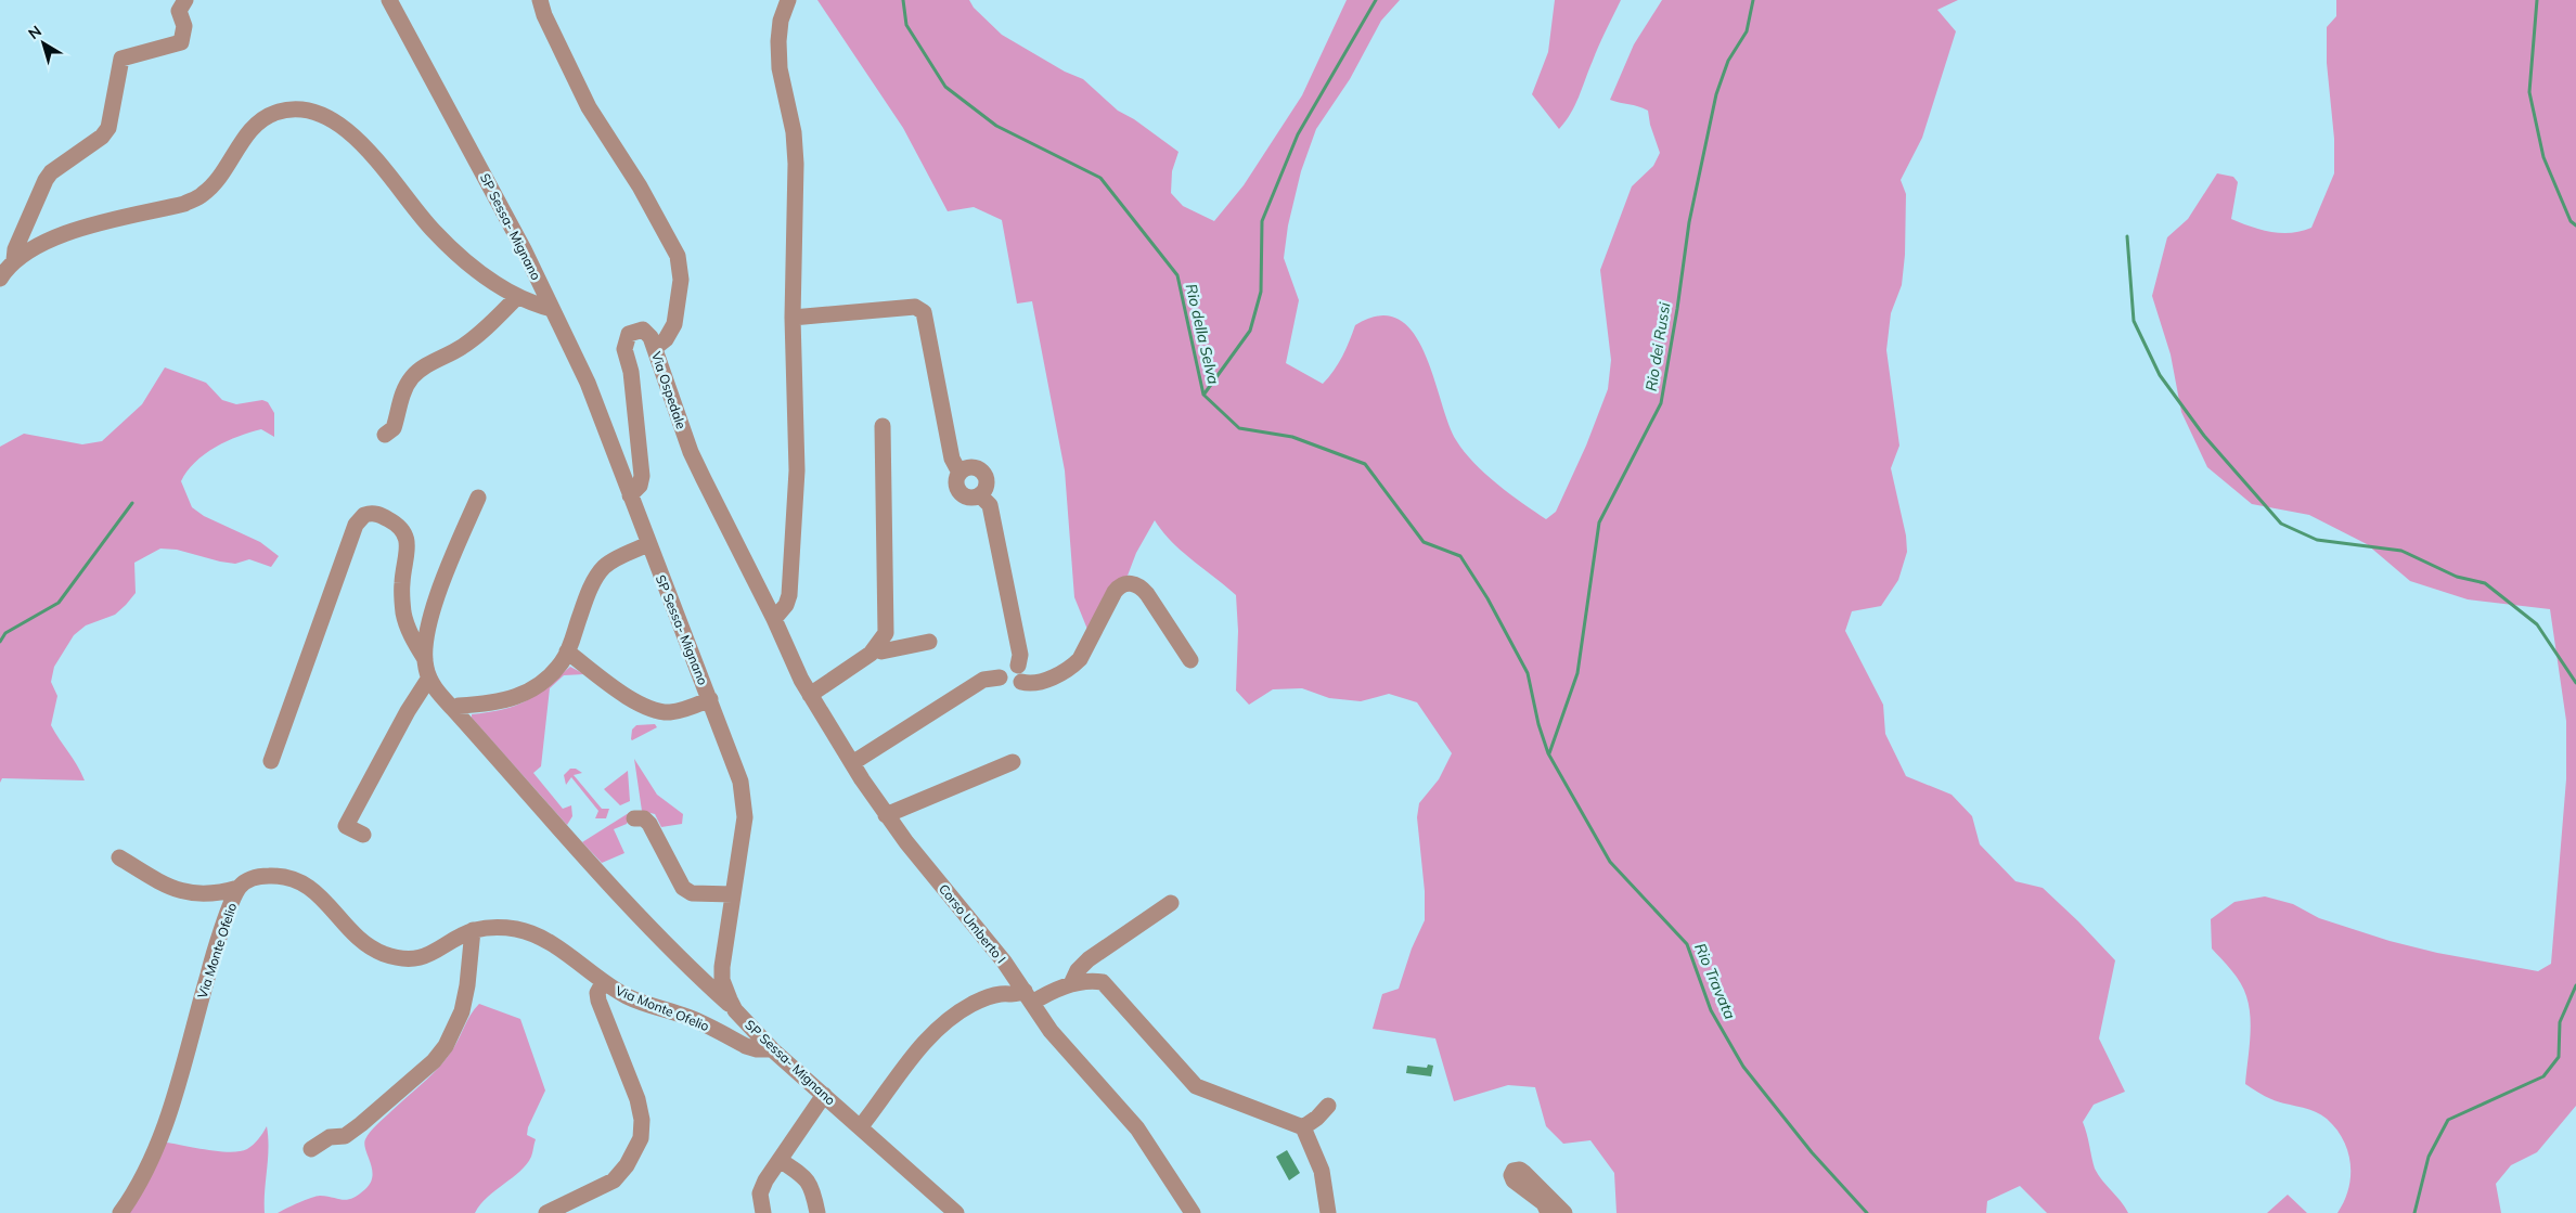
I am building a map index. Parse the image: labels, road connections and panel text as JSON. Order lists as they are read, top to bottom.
{
  "streets": {
    "street": [
      "SP Sessa- Mignano",
      "Via Ospedale",
      "Corso Umberto I",
      "Via Monte Ofelio"
    ]
  },
  "crossings": [
    ["SP Sessa- Mignano", "Via Ospedale"],
    ["SP Sessa- Mignano", "Via Monte Ofelio"],
    ["Via Ospedale", "Corso Umberto I"]
  ],
  "water": ["Rio della Selva", "Rio dei Russi", "Rio Travata"],
  "north": "top left"
}
